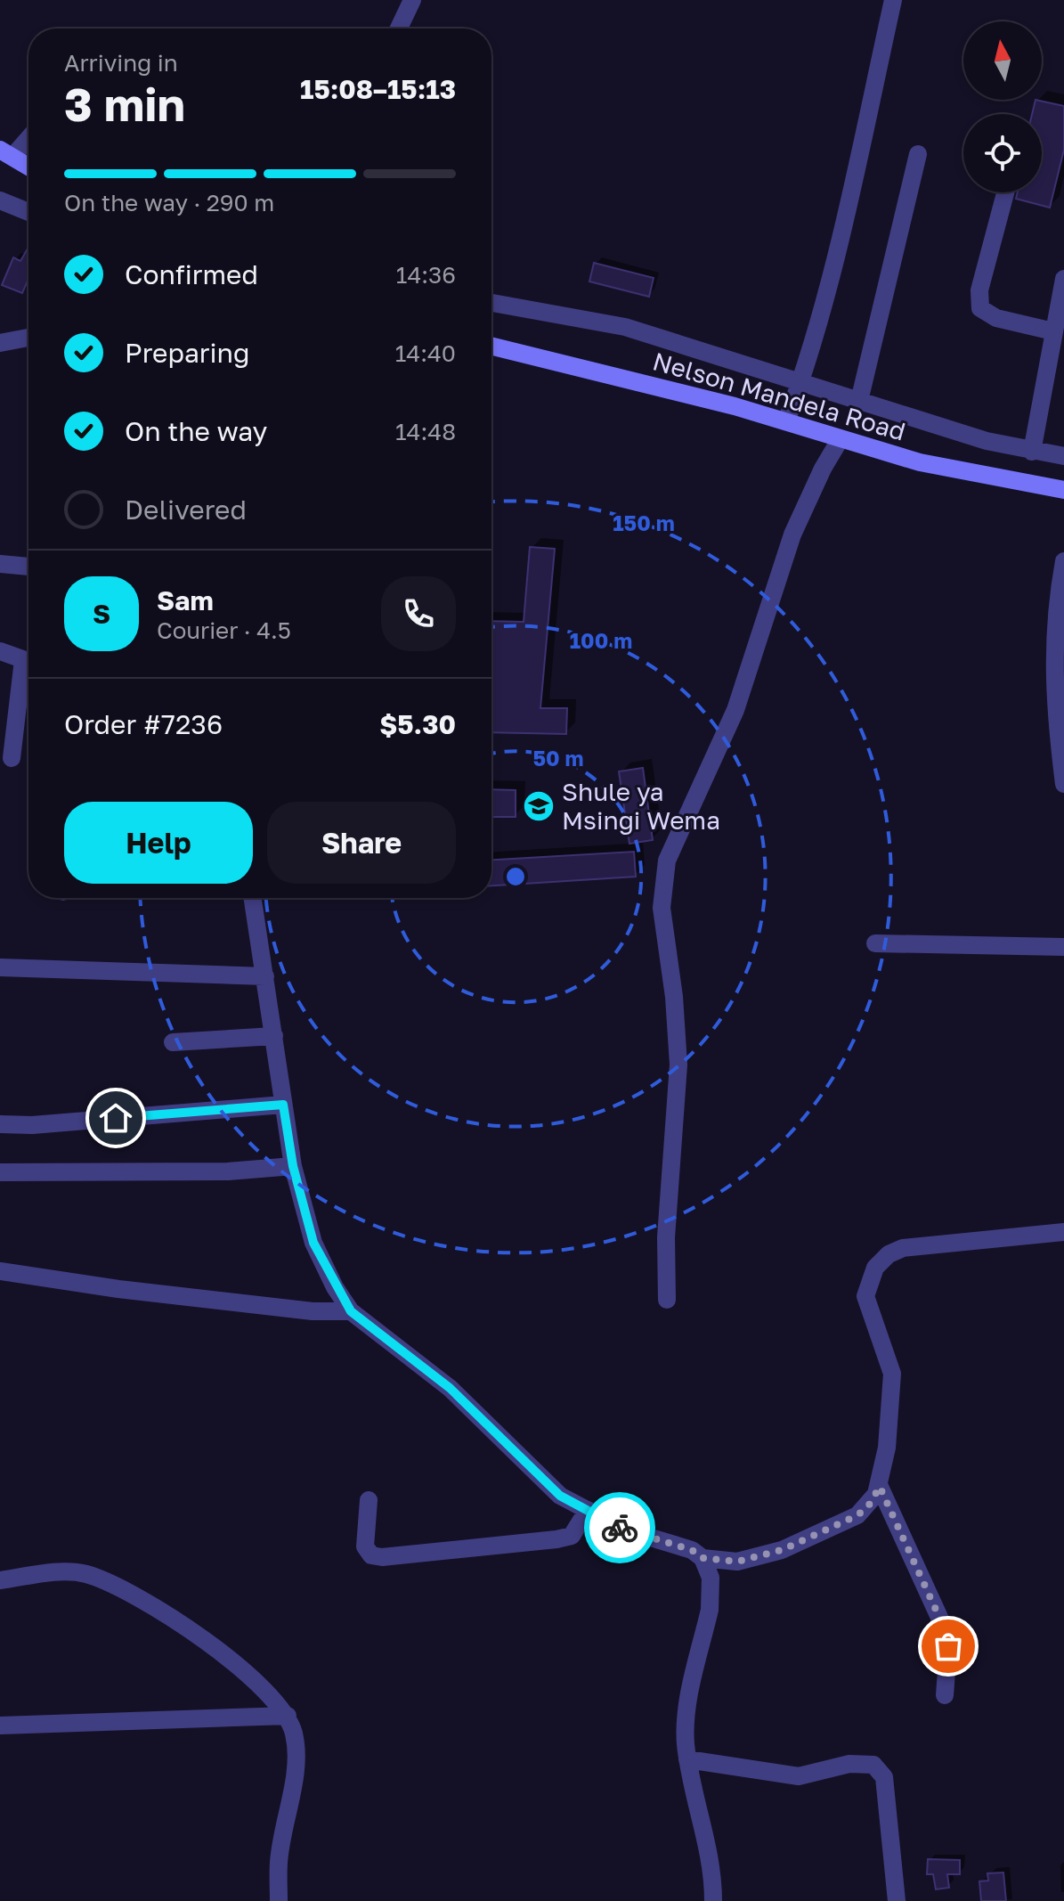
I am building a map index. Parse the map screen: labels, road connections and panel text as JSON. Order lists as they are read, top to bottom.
{
  "streets": {
    "main road": ["Nelson Mandela Road"]
  },
  "places": {
    "school or university": ["Shule ya Msingi Wema"]
  },
  "north": "top",
  "page": {
    "heading": ["3 min", "Arriving in", "15:08–15:13"],
    "panel": [
      "Sam",
      "Courier · 4.5",
      "Order #7236",
      "$5.30"
    ],
    "bar": "On the way · 290 m",
    "list": [
      ["Confirmed", "14:36"],
      ["Preparing", "14:40"],
      ["On the way", "14:48"],
      "Delivered"
    ],
    "round": "S",
    "buttons": ["Help", "Share"]
  },
  "rings": ["150 m", "100 m", "50 m"]
}
